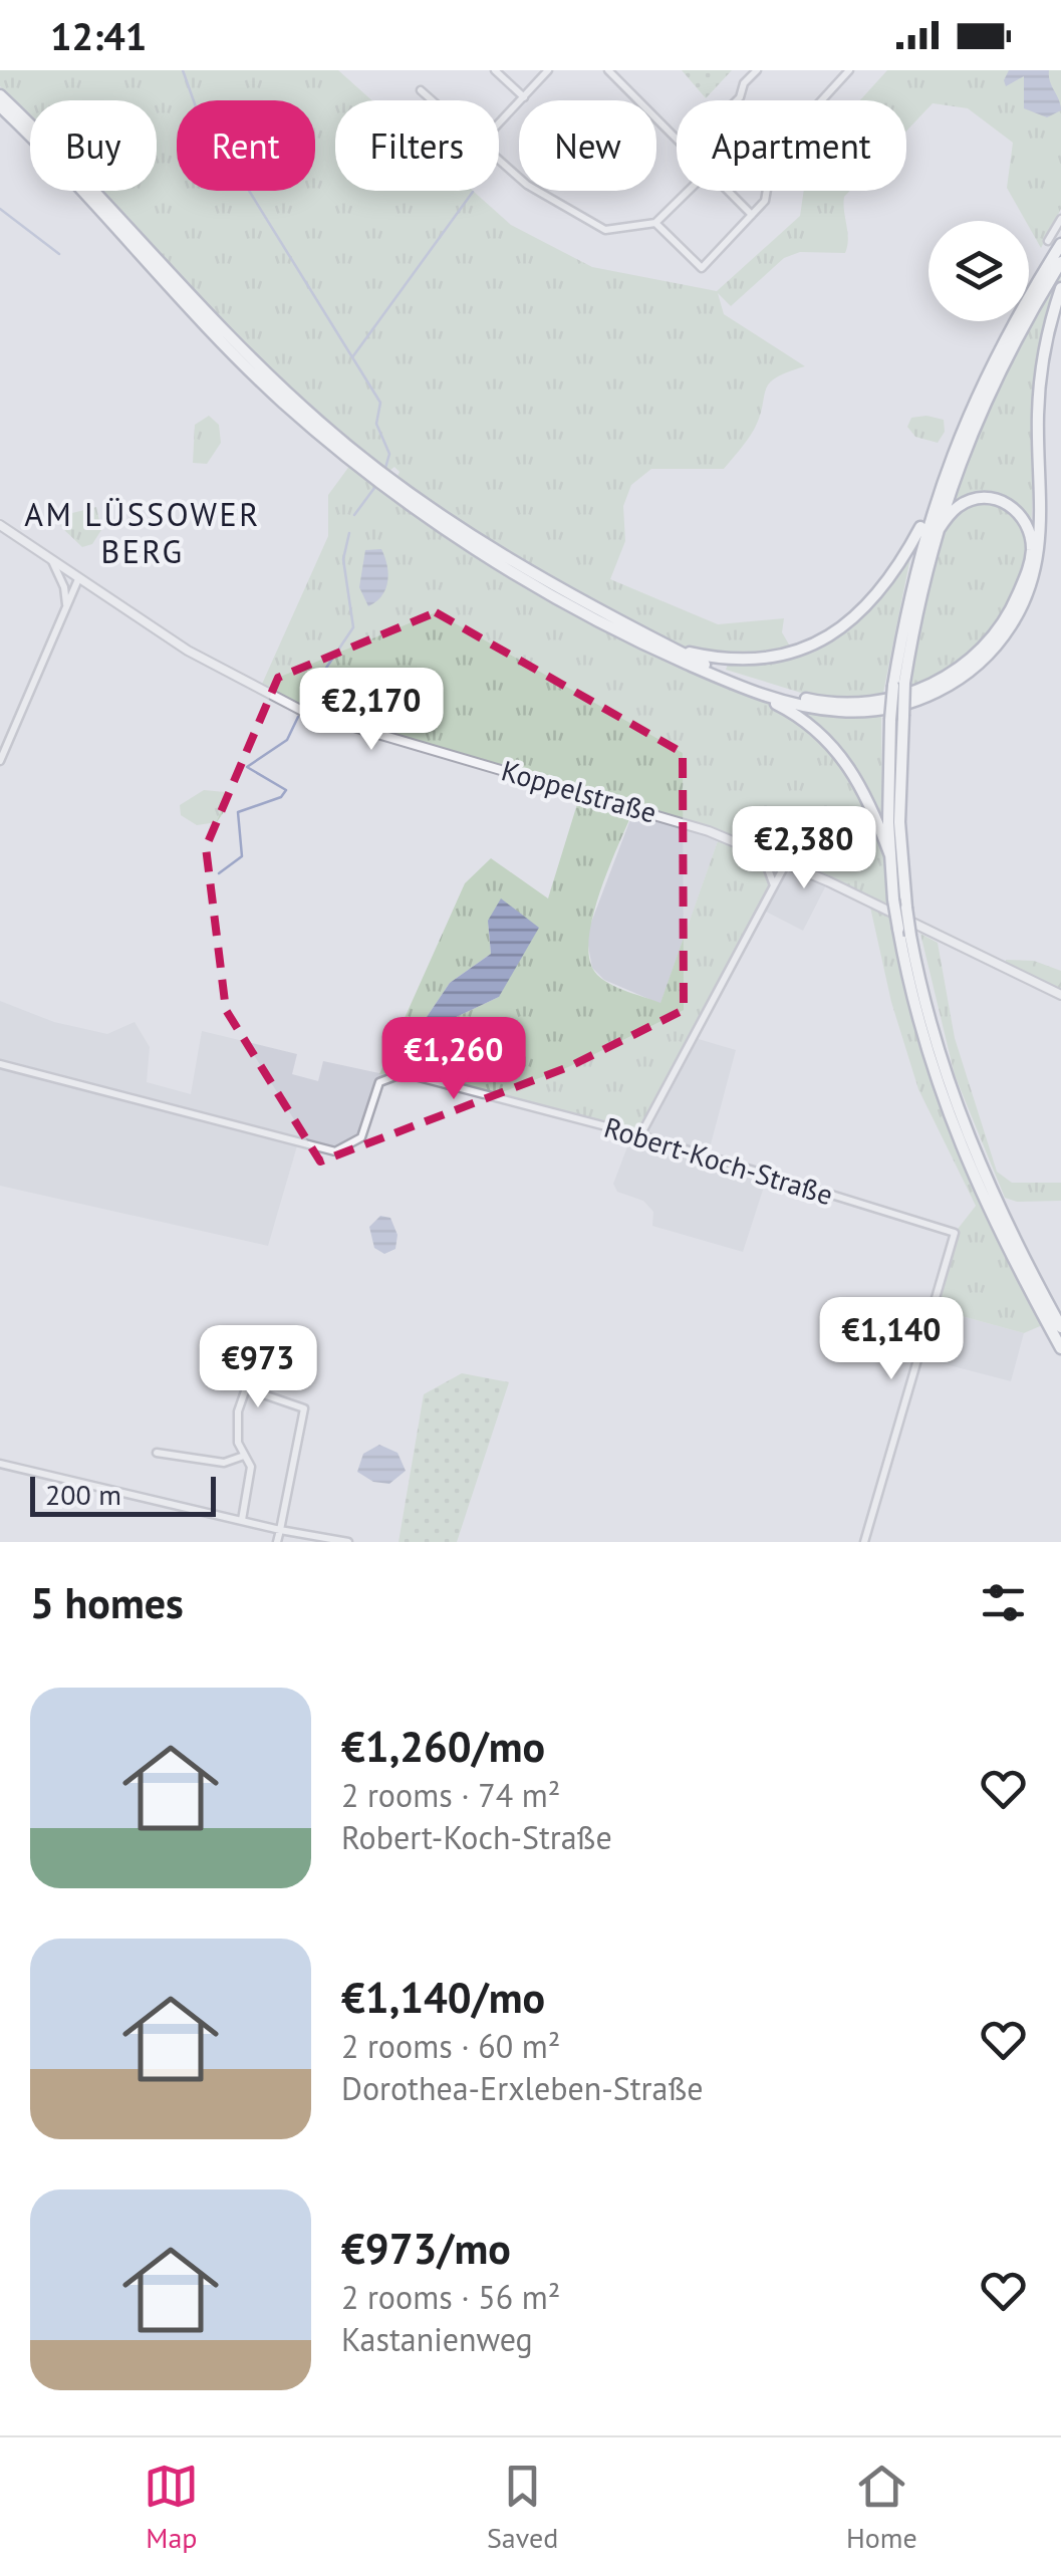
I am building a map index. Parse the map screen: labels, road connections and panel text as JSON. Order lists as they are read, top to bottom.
{
  "streets": {
    "street": ["Koppelstraße", "Robert-Koch-Straße"]
  },
  "districts": ["AM LÜSSOWER BERG"],
  "scale_bar": "200 m",
  "page": {
    "status": "12:41",
    "chip": [
      "Buy",
      "Rent",
      "Filters",
      "New",
      "Apartment"
    ],
    "price": [
      "€2,170",
      "€2,380",
      "€1,260",
      "€1,140",
      "€973"
    ],
    "scale": "200 m",
    "heading": "5 homes",
    "list": [
      {
        "name": "€1,260/mo",
        "note": "2 rooms · 74 m² · Robert-Koch-Straße"
      },
      {
        "name": "€1,140/mo",
        "note": "2 rooms · 60 m² · Dorothea-Erxleben-Straße"
      },
      {
        "name": "€973/mo",
        "note": "2 rooms · 56 m² · Kastanienweg"
      }
    ],
    "tabs": ["Map", "Saved", "Home"]
  }
}
